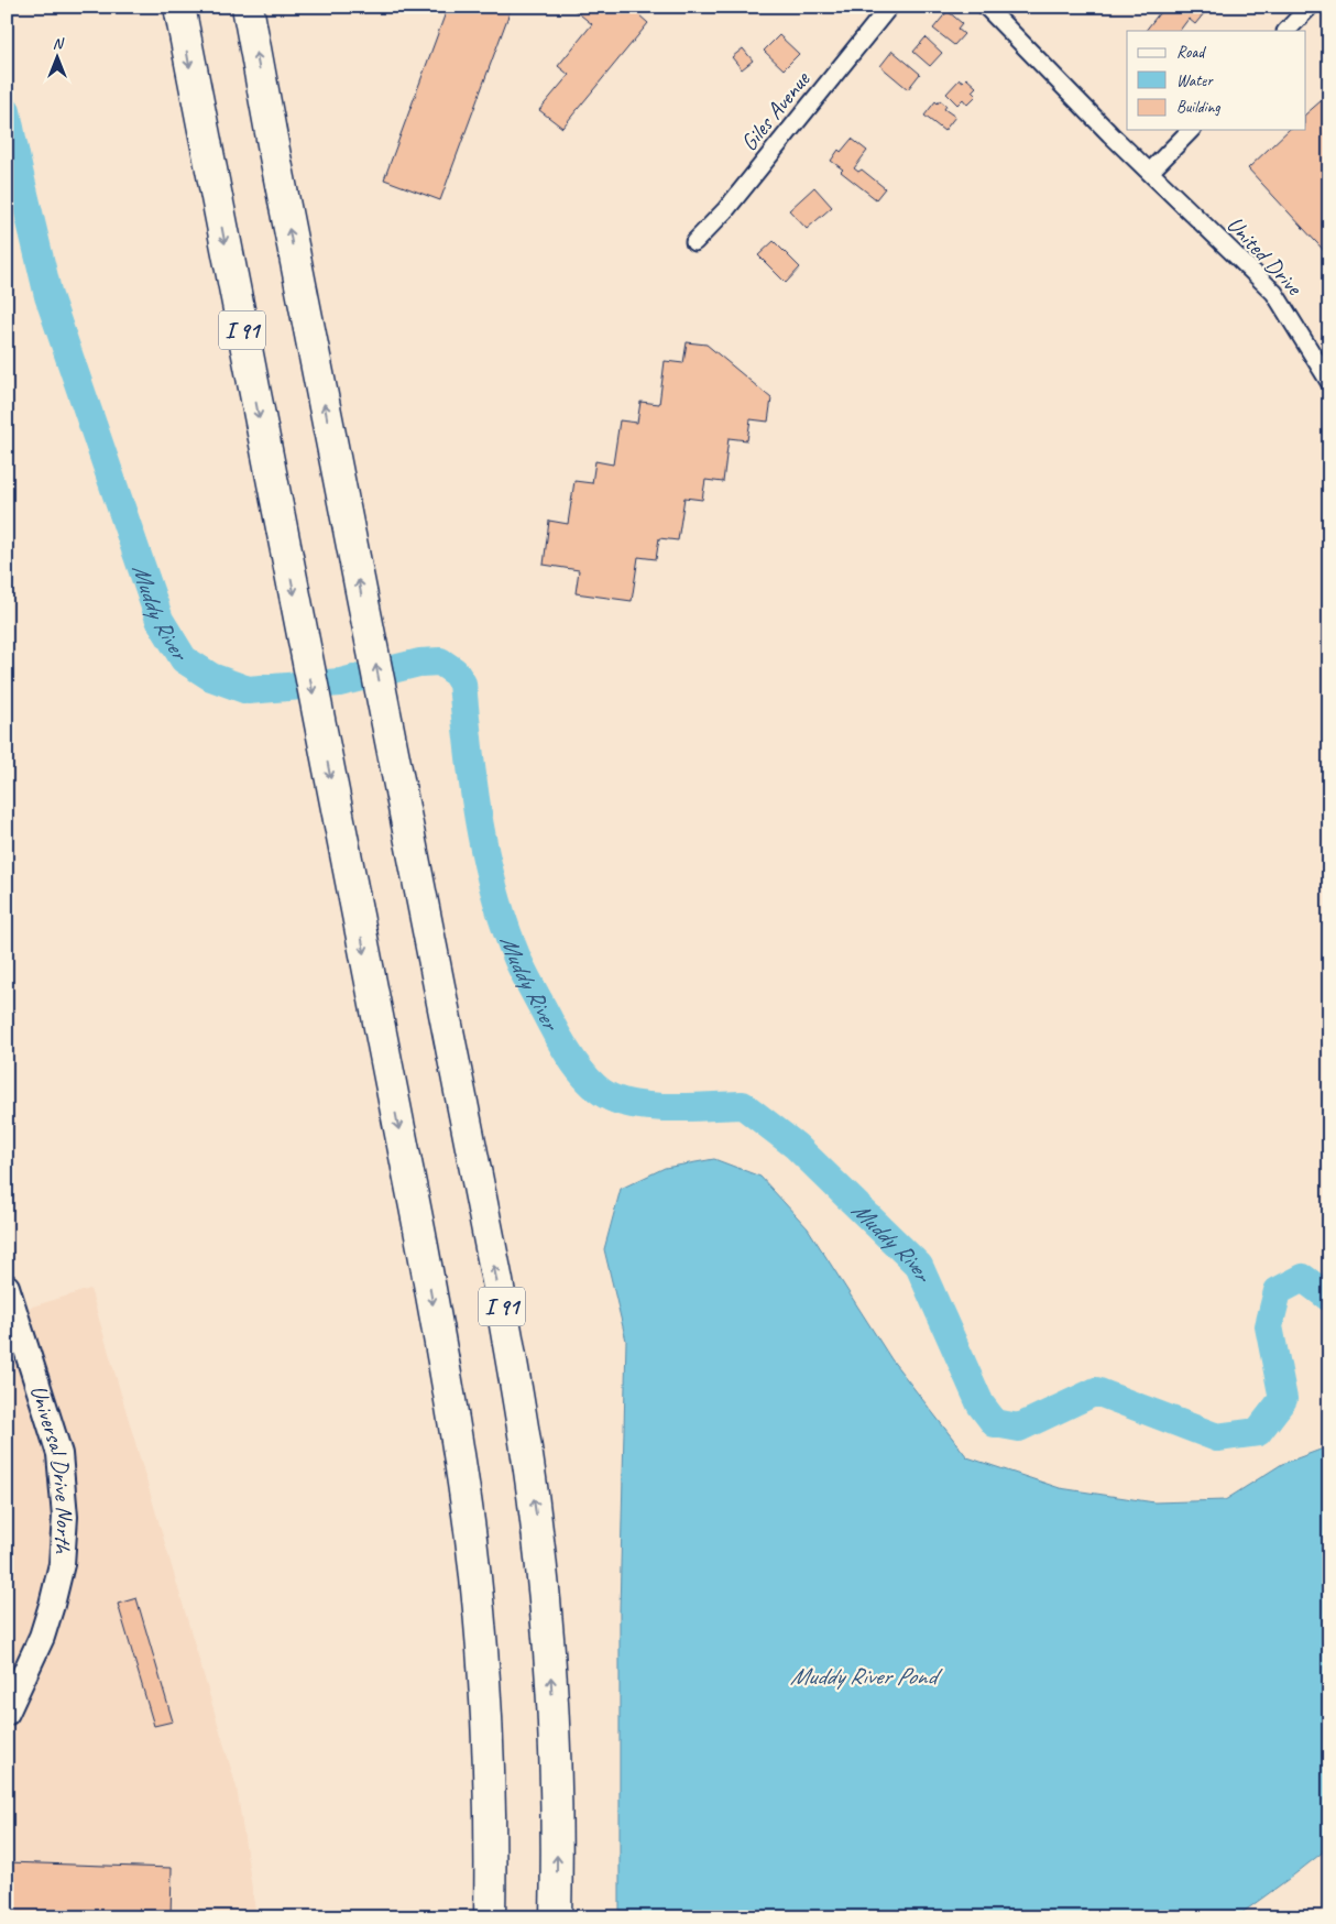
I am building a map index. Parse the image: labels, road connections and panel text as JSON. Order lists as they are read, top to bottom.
{
  "streets": {
    "highway": ["I 91"],
    "street": ["Giles Avenue", "United Drive", "Universal Drive North"]
  },
  "water": ["Muddy River", "Muddy River Pond"],
  "legend": ["Road", "Water", "Building"],
  "north": "top"
}
